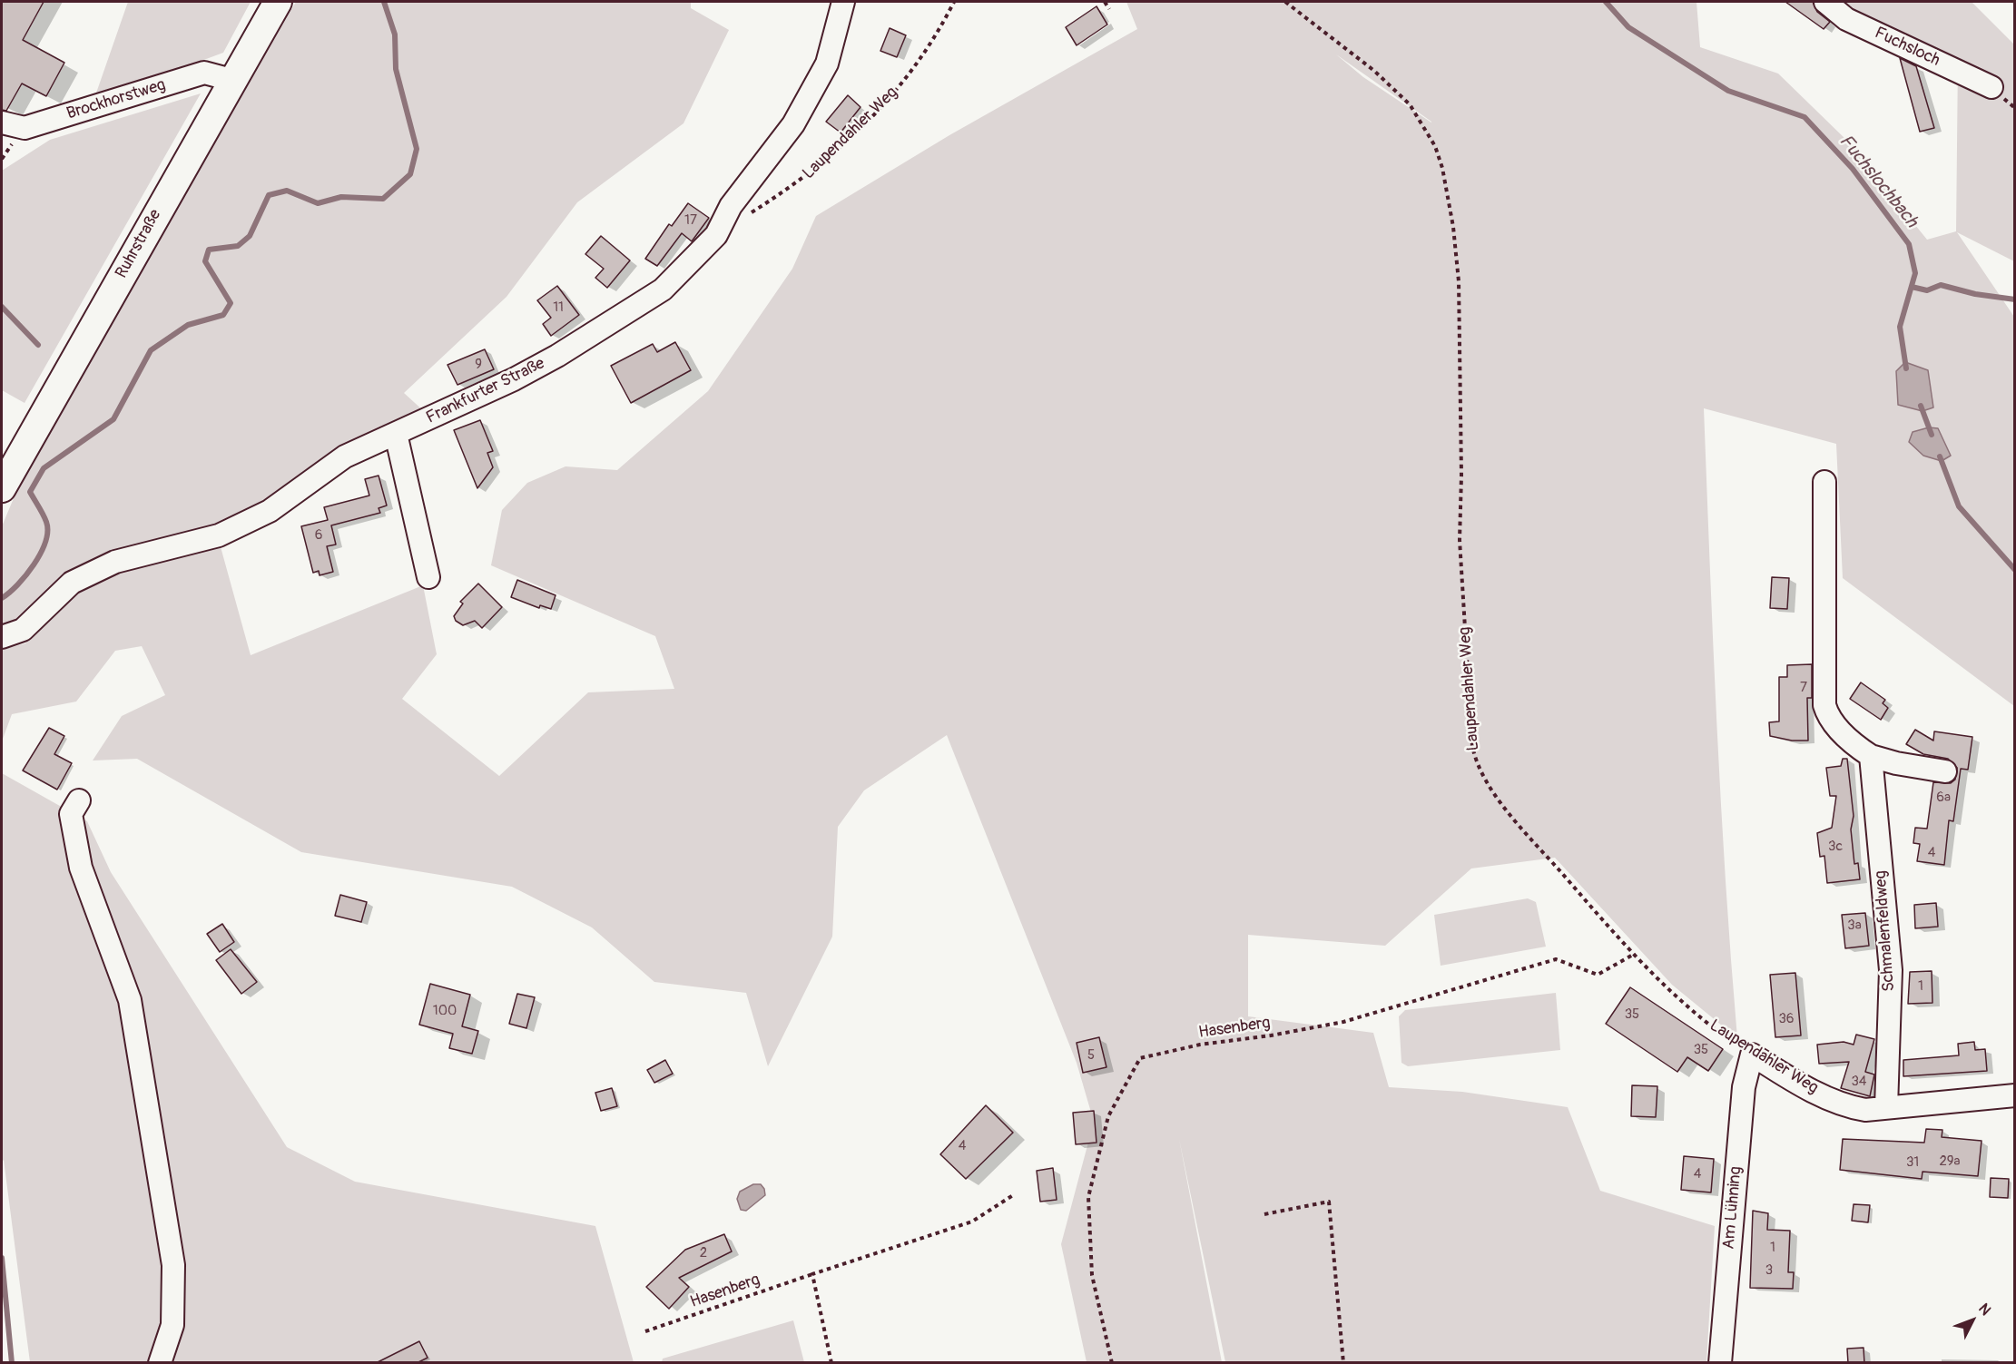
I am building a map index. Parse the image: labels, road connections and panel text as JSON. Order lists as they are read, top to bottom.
{
  "streets": {
    "main road": ["Ruhrstraße"],
    "street": [
      "Fuchsloch",
      "Brockhorstweg",
      "Laupendahler Weg",
      "Frankfurter Straße",
      "Schmalenfeldweg",
      "Am Lühning"
    ],
    "path": ["Hasenberg"]
  },
  "crossings": [
    ["Brockhorstweg", "Ruhrstraße"],
    ["Laupendahler Weg", "Frankfurter Straße"],
    ["Laupendahler Weg", "Schmalenfeldweg"],
    ["Laupendahler Weg", "Hasenberg"],
    ["Laupendahler Weg", "Am Lühning"]
  ],
  "water": ["Fuchslochbach"],
  "house_numbers": [
    "17",
    "11",
    "9",
    "6",
    "7",
    "6a",
    "3c",
    "4",
    "3a",
    "1",
    "100",
    "35",
    "36",
    "35",
    "5",
    "34",
    "4",
    "29a",
    "31",
    "4",
    "1",
    "2",
    "3"
  ],
  "north": "top right"
}
